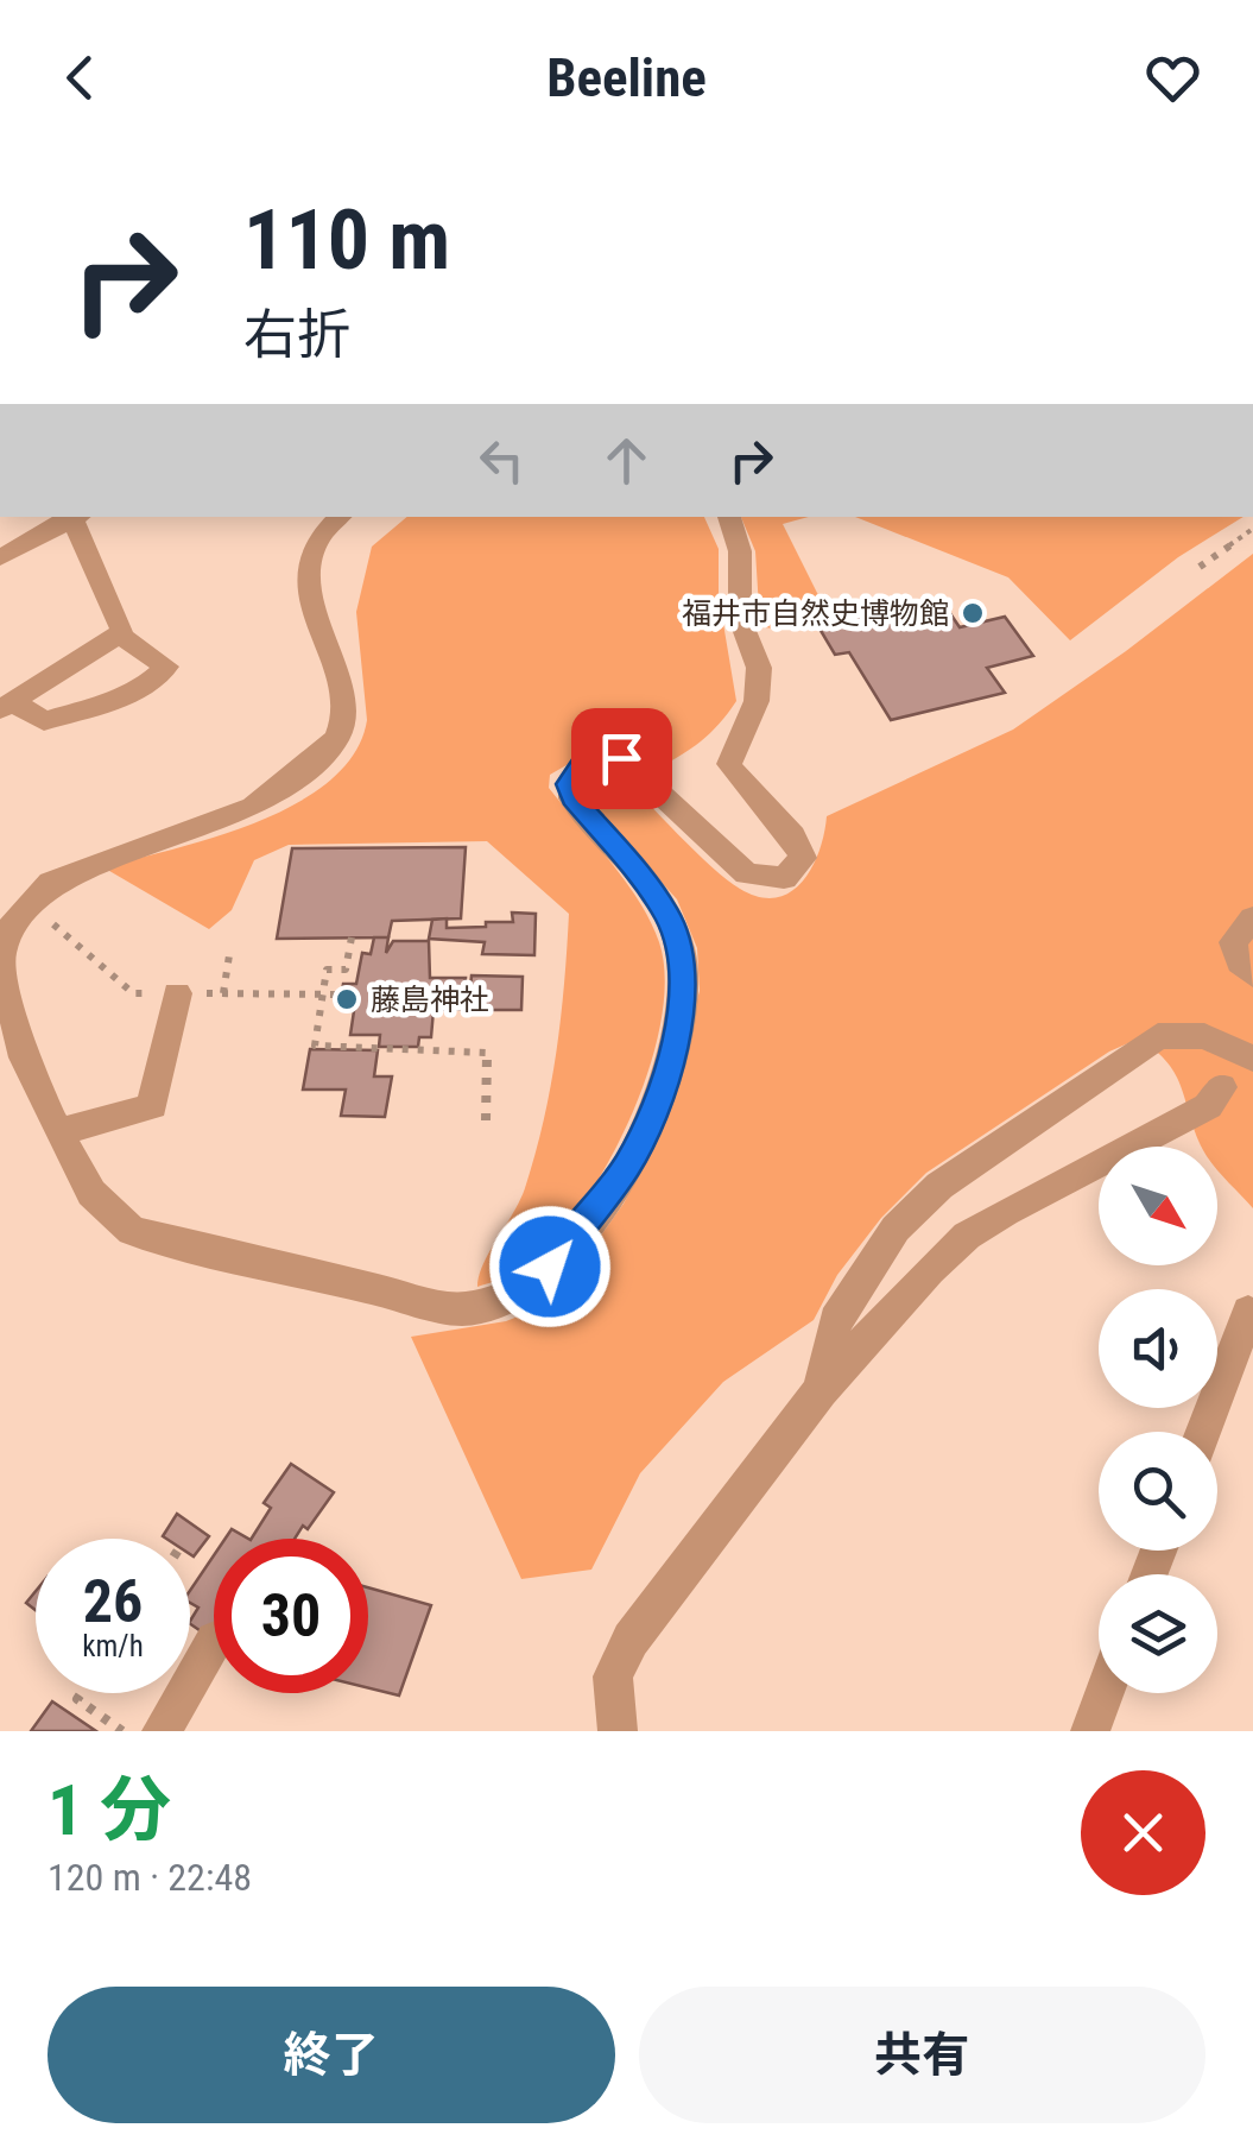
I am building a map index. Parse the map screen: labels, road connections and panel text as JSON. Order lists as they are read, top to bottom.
{
  "places": ["福井市自然史博物館", "藤島神社"],
  "north": "bottom right",
  "page": {
    "header": "Beeline",
    "turn": ["110 m", "右折"],
    "speed": "26 km/h",
    "limit": "30",
    "heading": ["1 分", "120 m · 22:48"],
    "buttons": ["終了", "共有"]
  }
}
